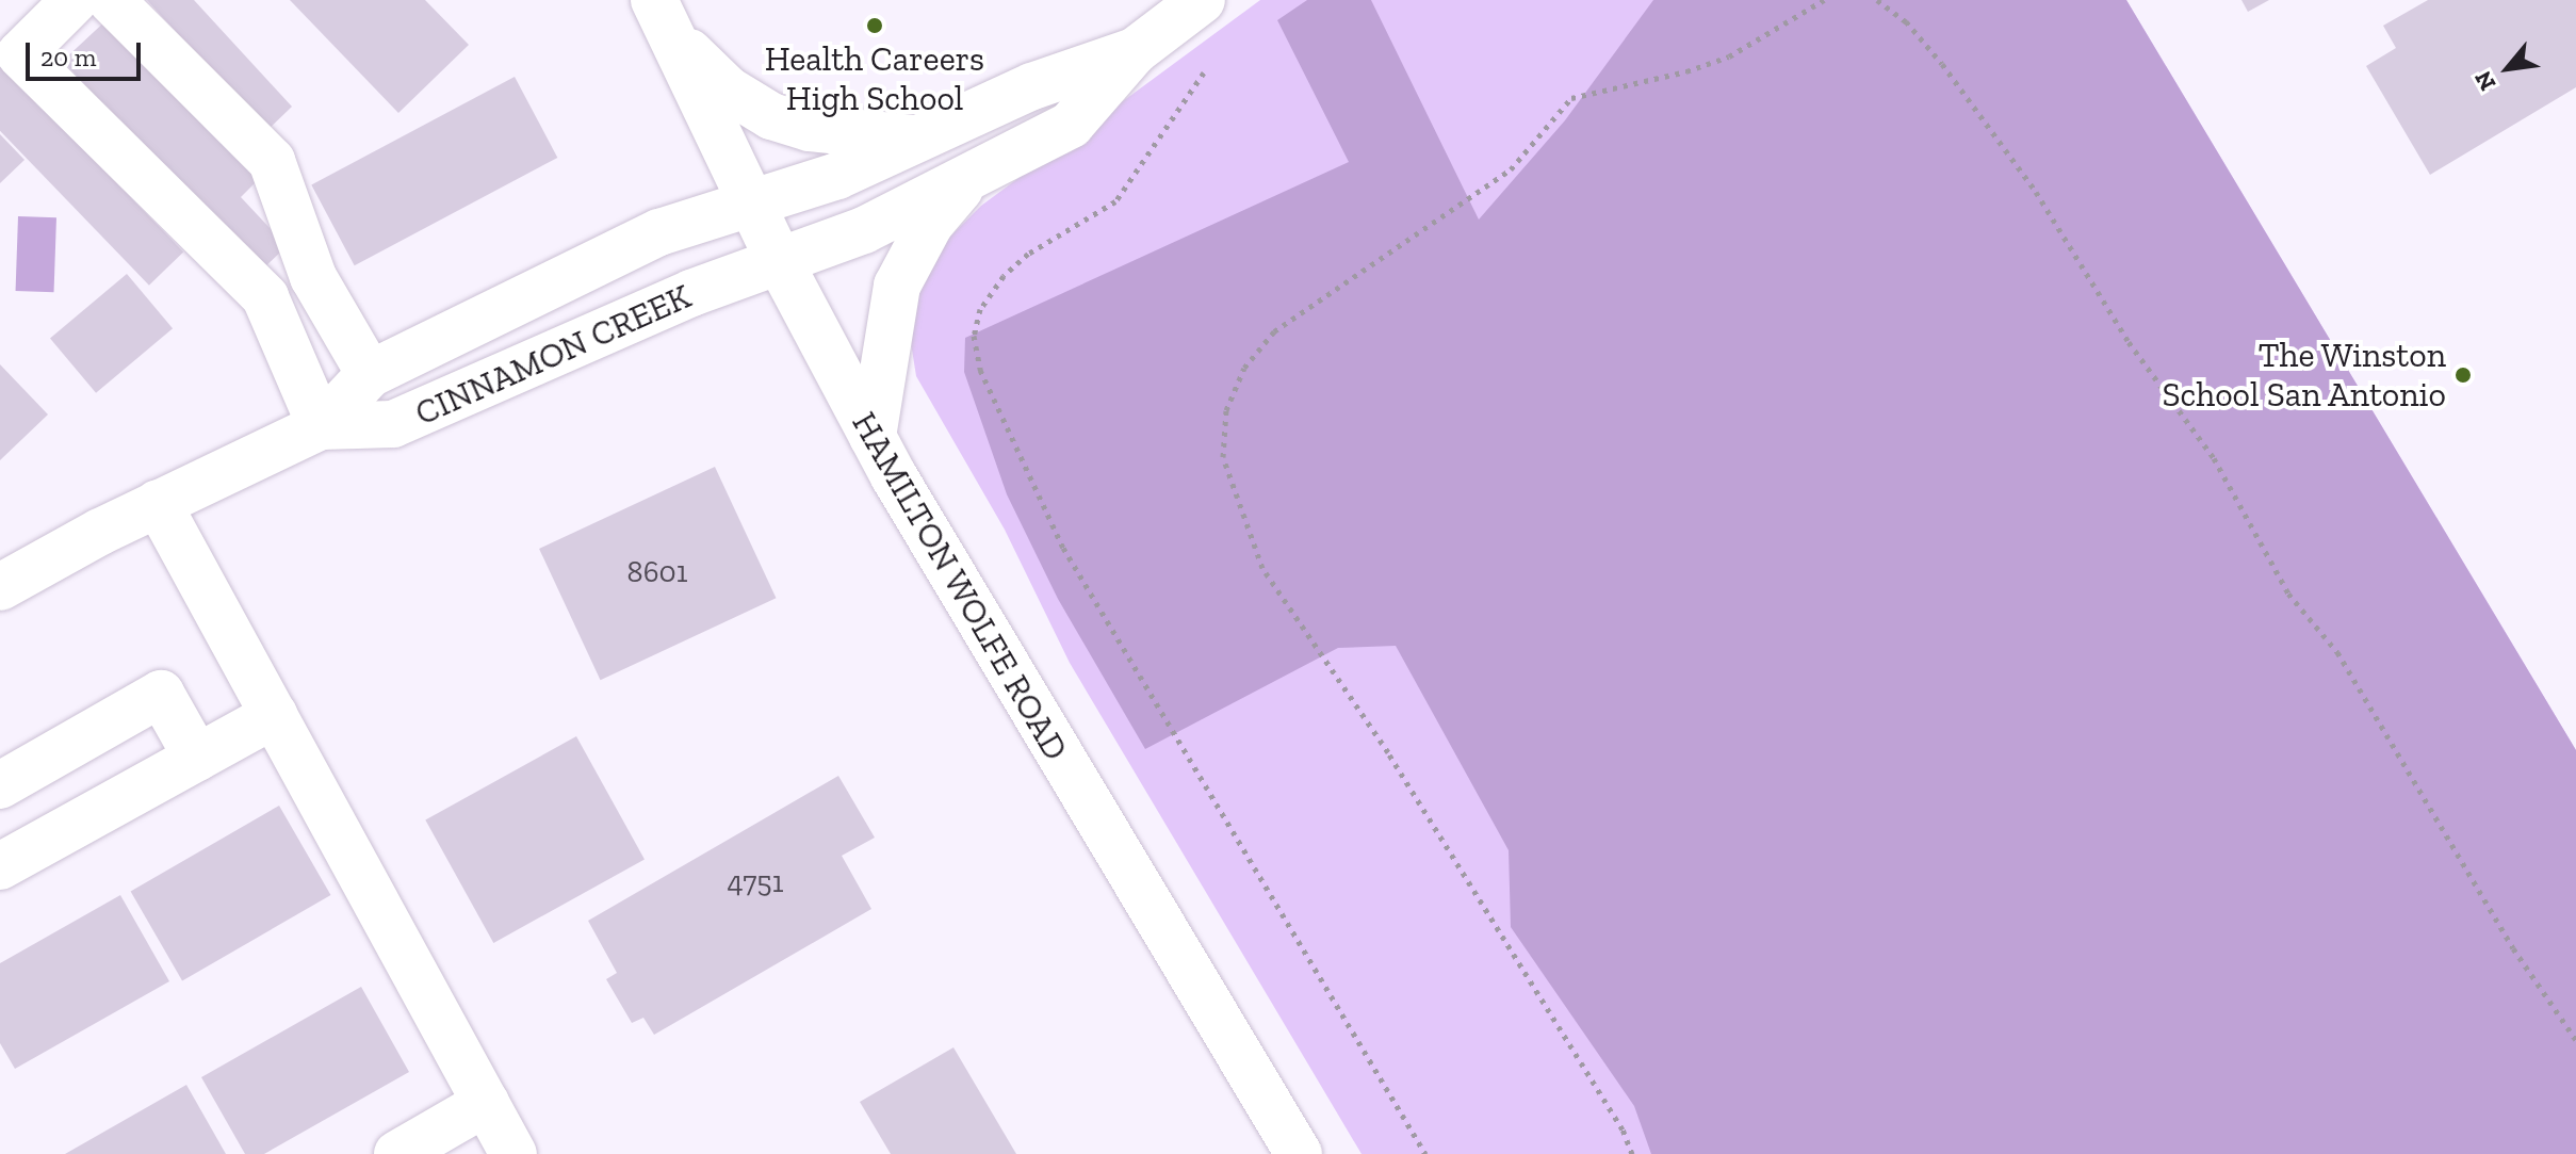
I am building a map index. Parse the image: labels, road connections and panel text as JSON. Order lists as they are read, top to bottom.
{
  "streets": {
    "street": ["CINNAMON CREEK", "HAMILTON WOLFE ROAD"]
  },
  "crossings": [
    ["CINNAMON CREEK", "HAMILTON WOLFE ROAD"]
  ],
  "places": ["Health Careers High School", "The Winston School San Antonio"],
  "house_numbers": ["8601", "4751"],
  "scale_bar": "20 m",
  "north": "bottom left"
}
